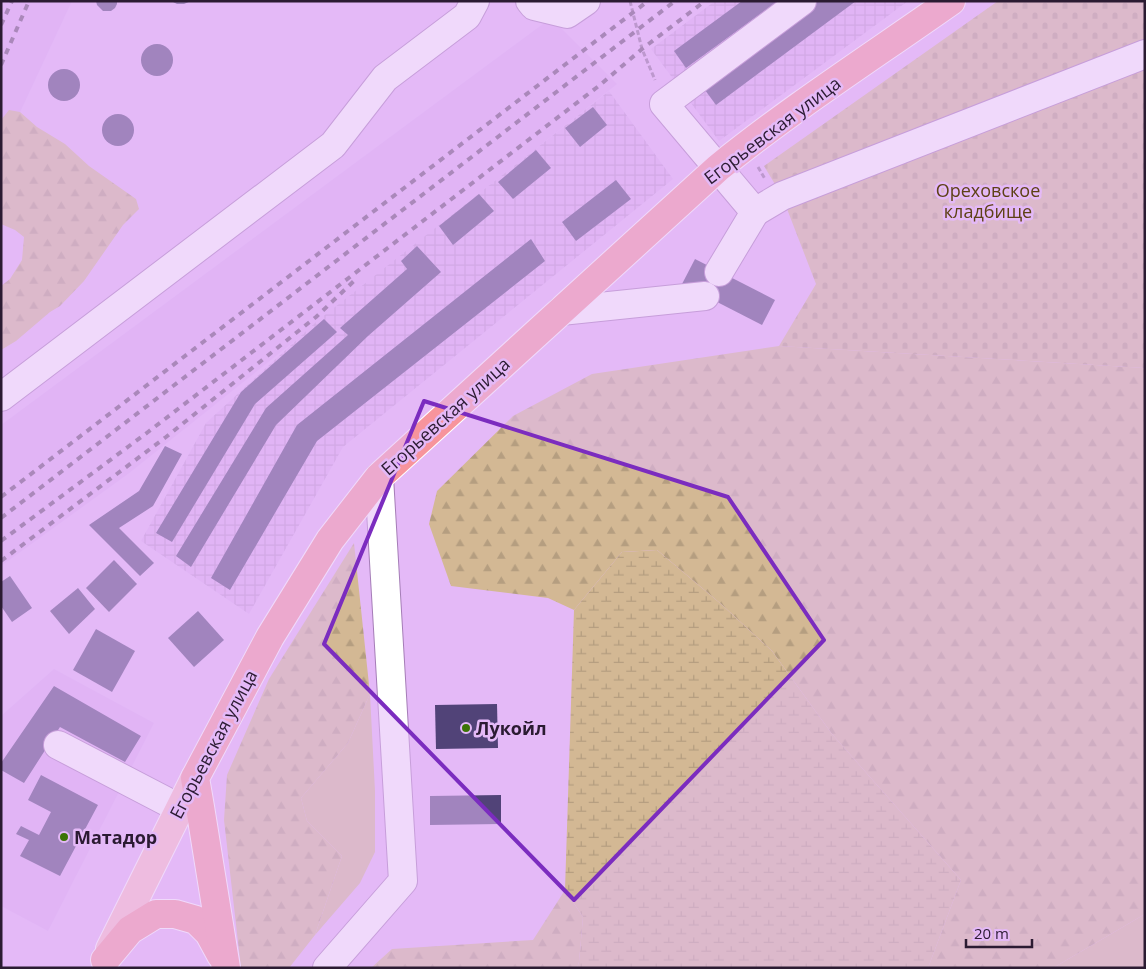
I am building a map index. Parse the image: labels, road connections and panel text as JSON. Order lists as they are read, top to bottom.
{
  "streets": {
    "highway": ["Егорьевская улица"]
  },
  "parks": ["Ореховское кладбище"],
  "places": ["Лукойл", "Матадор"],
  "scale_bar": "20 m"
}
